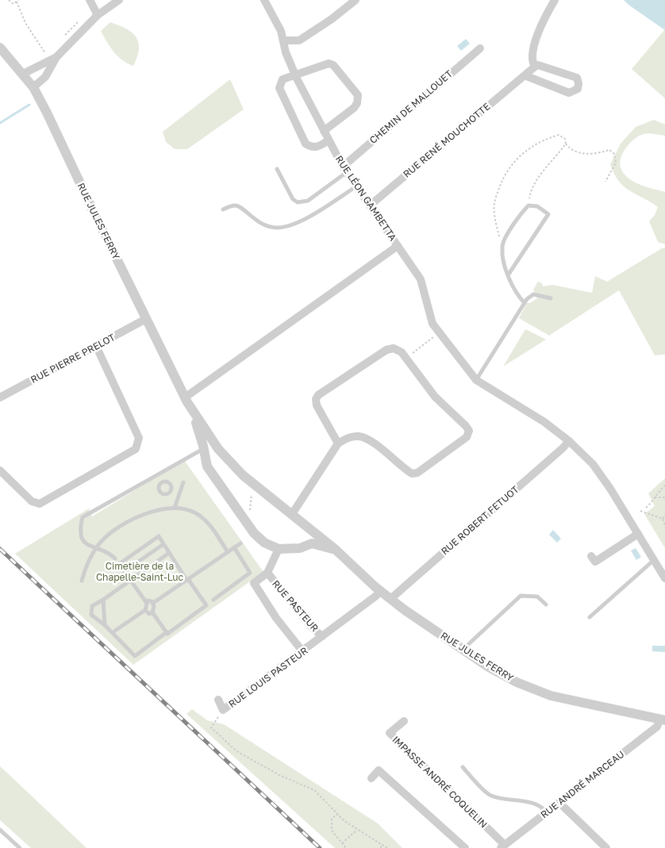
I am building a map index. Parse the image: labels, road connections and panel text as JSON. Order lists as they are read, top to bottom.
{
  "streets": {
    "street": [
      "CHEMIN DE MALLOUET",
      "RUE RENÉ MOUCHOTTE",
      "RUE LÉON GAMBETTA",
      "RUE JULES FERRY",
      "RUE PIERRE PRELOT",
      "RUE ROBERT FETUOT",
      "RUE PASTEUR",
      "RUE LOUIS PASTEUR",
      "IMPASSE ANDRÉ COQUELIN",
      "RUE ANDRÉ MARCEAU"
    ]
  },
  "crossings": [
    ["CHEMIN DE MALLOUET", "RUE LÉON GAMBETTA"],
    ["RUE RENÉ MOUCHOTTE", "RUE LÉON GAMBETTA"],
    ["RUE LÉON GAMBETTA", "RUE JULES FERRY"],
    ["RUE JULES FERRY", "RUE PIERRE PRELOT"],
    ["RUE JULES FERRY", "RUE ROBERT FETUOT"],
    ["RUE JULES FERRY", "RUE PASTEUR"],
    ["RUE JULES FERRY", "RUE ANDRÉ MARCEAU"],
    ["RUE PASTEUR", "RUE LOUIS PASTEUR"],
    ["IMPASSE ANDRÉ COQUELIN", "RUE ANDRÉ MARCEAU"]
  ],
  "parks": ["Cimetière de la Chapelle-Saint-Luc"]
}
